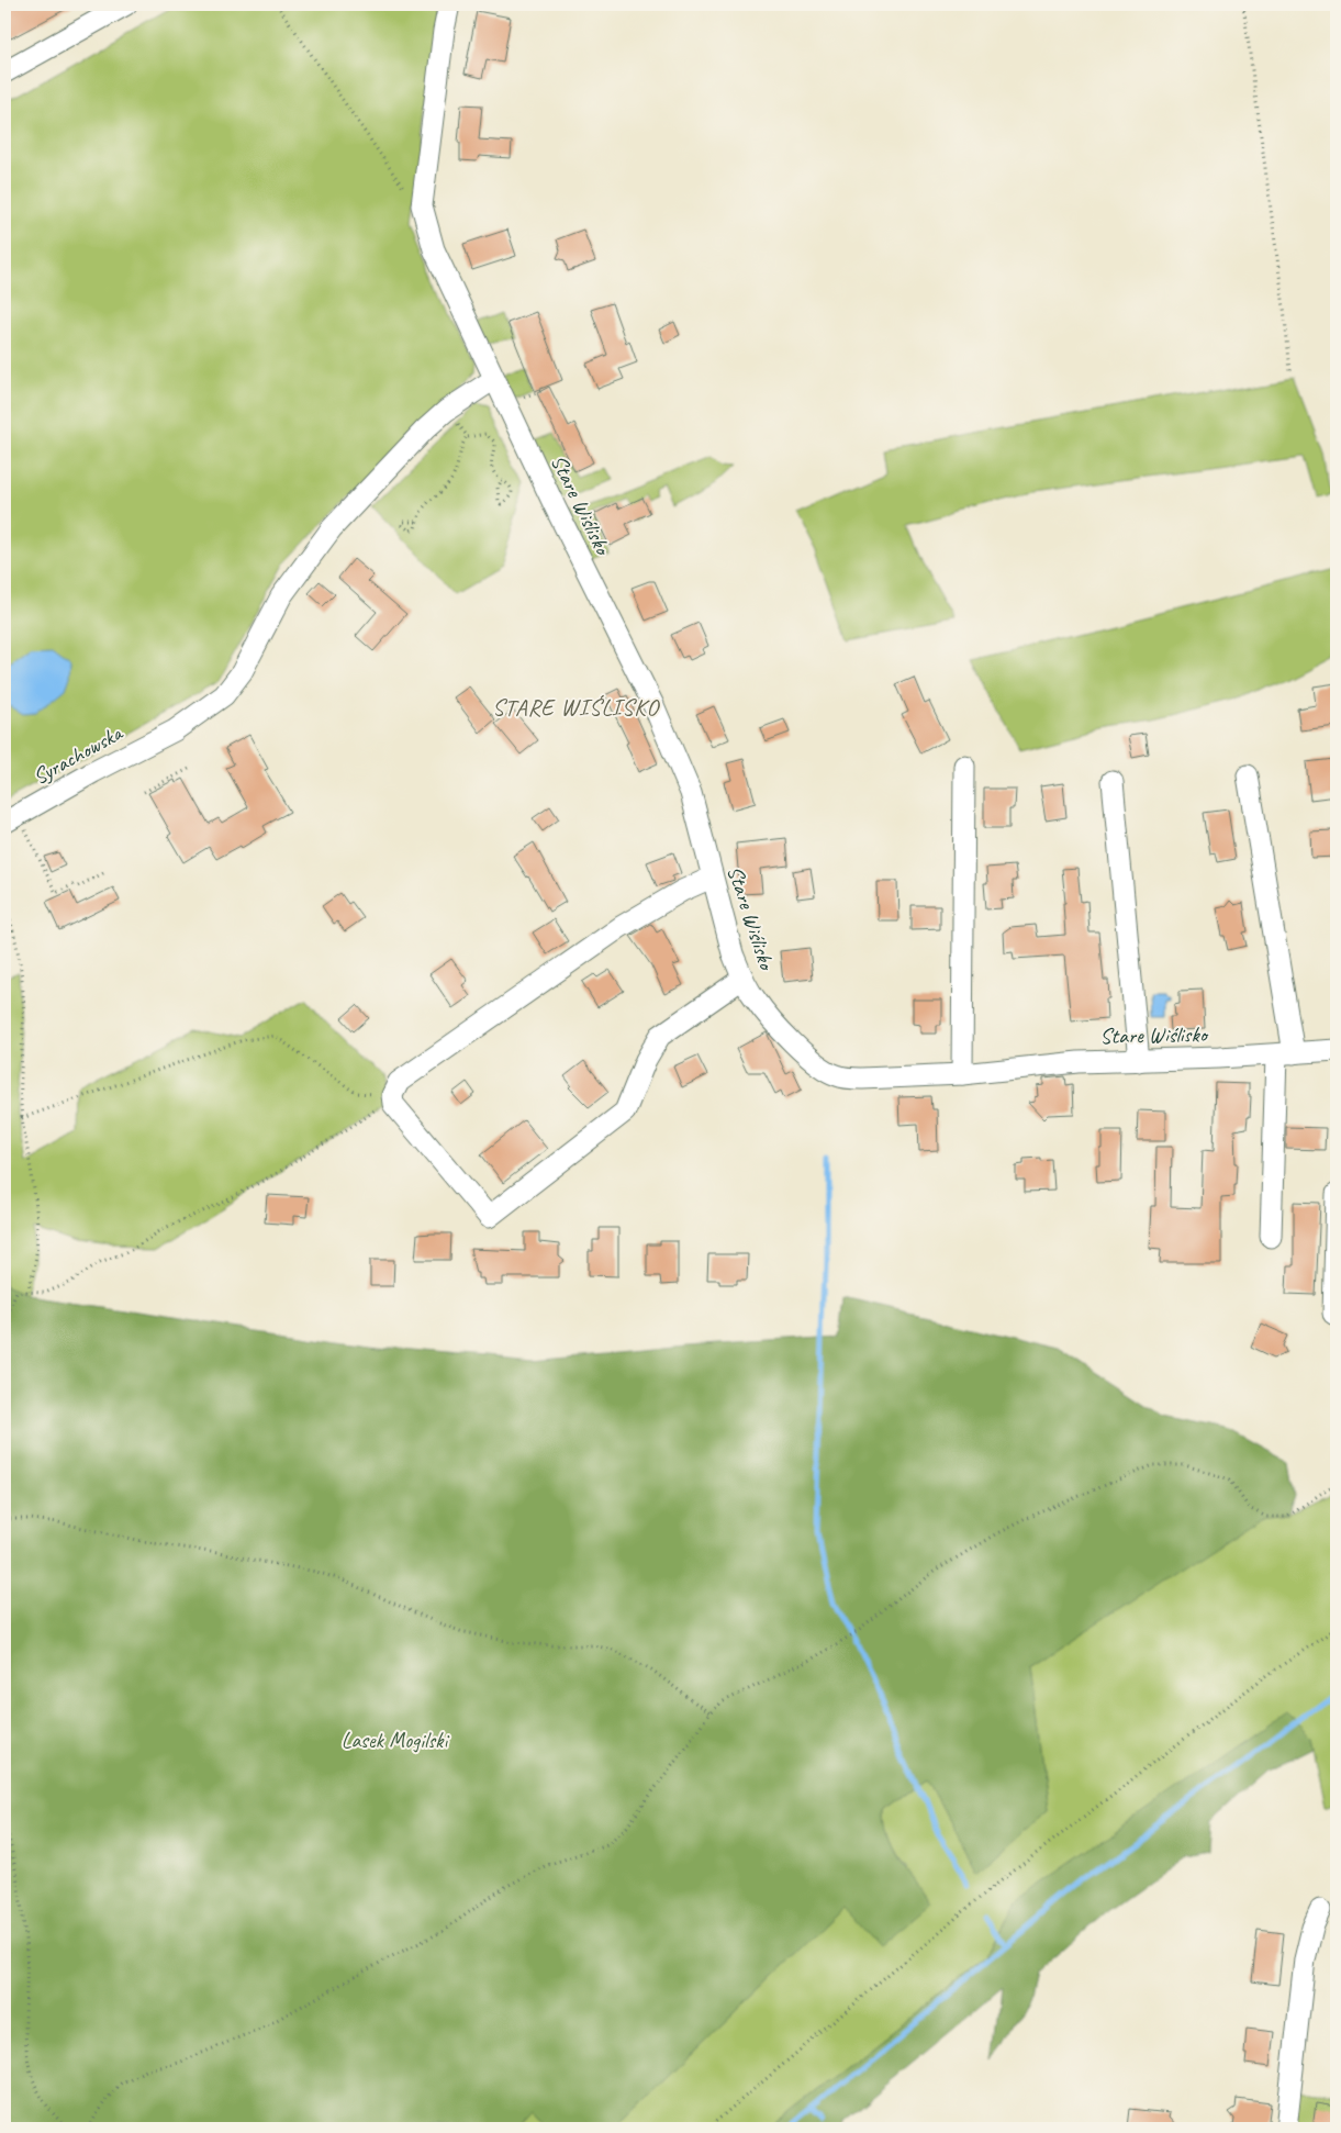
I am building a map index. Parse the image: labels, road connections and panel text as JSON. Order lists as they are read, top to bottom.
{
  "streets": {
    "street": ["Stare Wiślisko", "Syrachowska"]
  },
  "districts": ["STARE WIŚLISKO"],
  "parks": ["Lasek Mogilski"]
}
